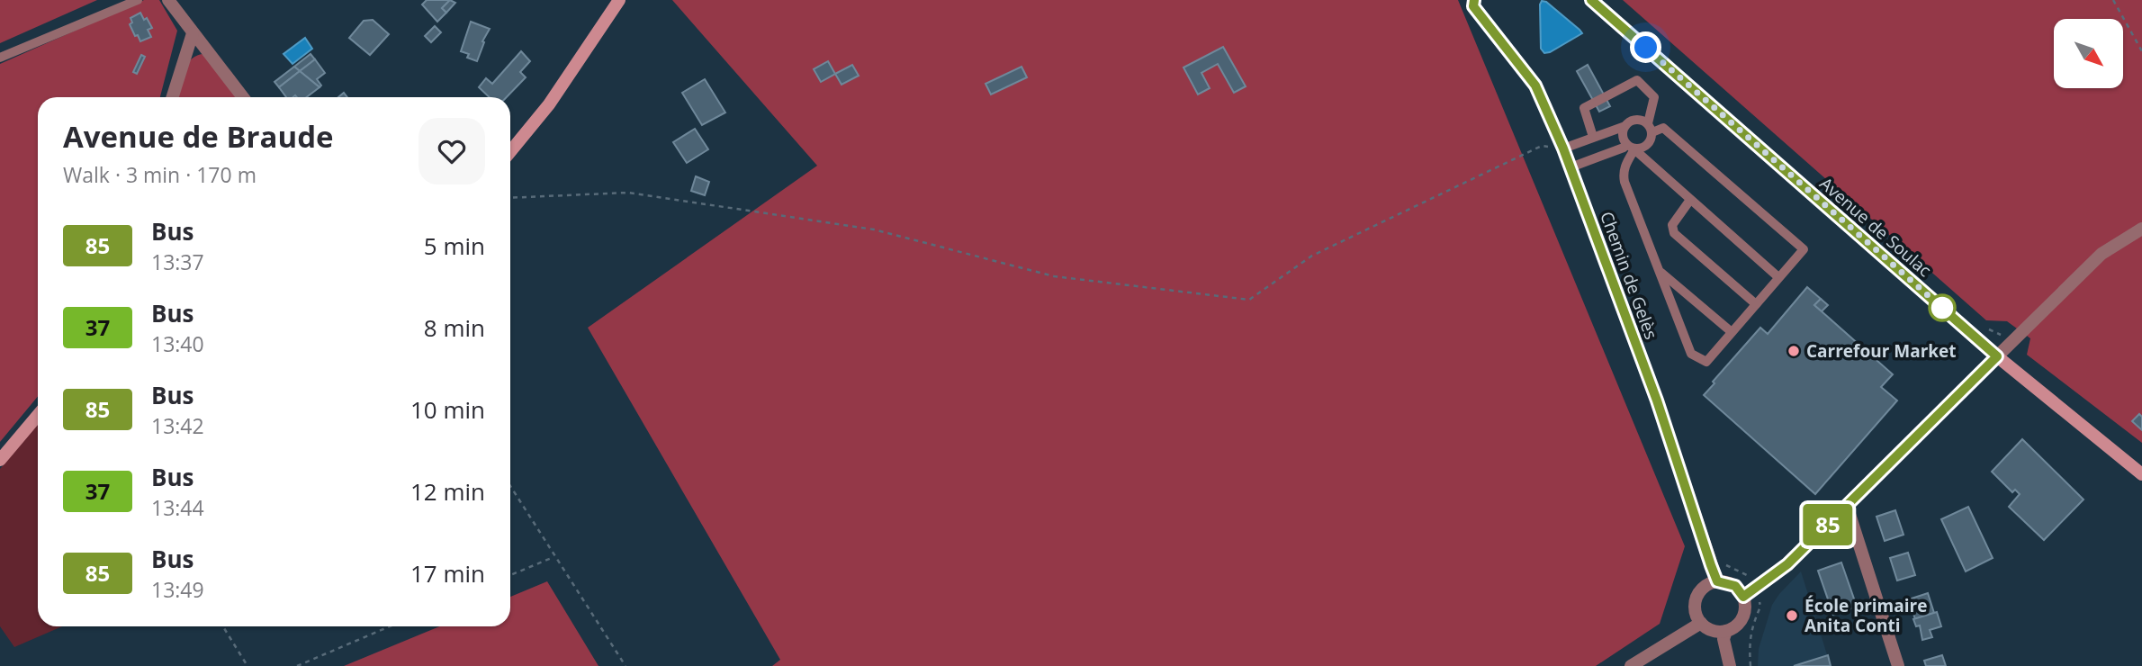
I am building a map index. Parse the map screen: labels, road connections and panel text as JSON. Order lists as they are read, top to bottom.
{
  "streets": {
    "main road": ["Avenue de Soulac"],
    "street": ["Chemin de Gelès"]
  },
  "places": ["Carrefour Market", "École primaire Anita Conti"],
  "lines": ["bus line 85"],
  "north": "bottom right",
  "page": {
    "on_map": "85",
    "heading": ["Avenue de Braude", "Walk · 3 min · 170 m"],
    "list": [
      {
        "mark": "85",
        "name": "Bus",
        "note": "13:37",
        "value": "5 min"
      },
      {
        "mark": "37",
        "name": "Bus",
        "note": "13:40",
        "value": "8 min"
      },
      {
        "mark": "85",
        "name": "Bus",
        "note": "13:42",
        "value": "10 min"
      },
      {
        "mark": "37",
        "name": "Bus",
        "note": "13:44",
        "value": "12 min"
      },
      {
        "mark": "85",
        "name": "Bus",
        "note": "13:49",
        "value": "17 min"
      }
    ]
  }
}
